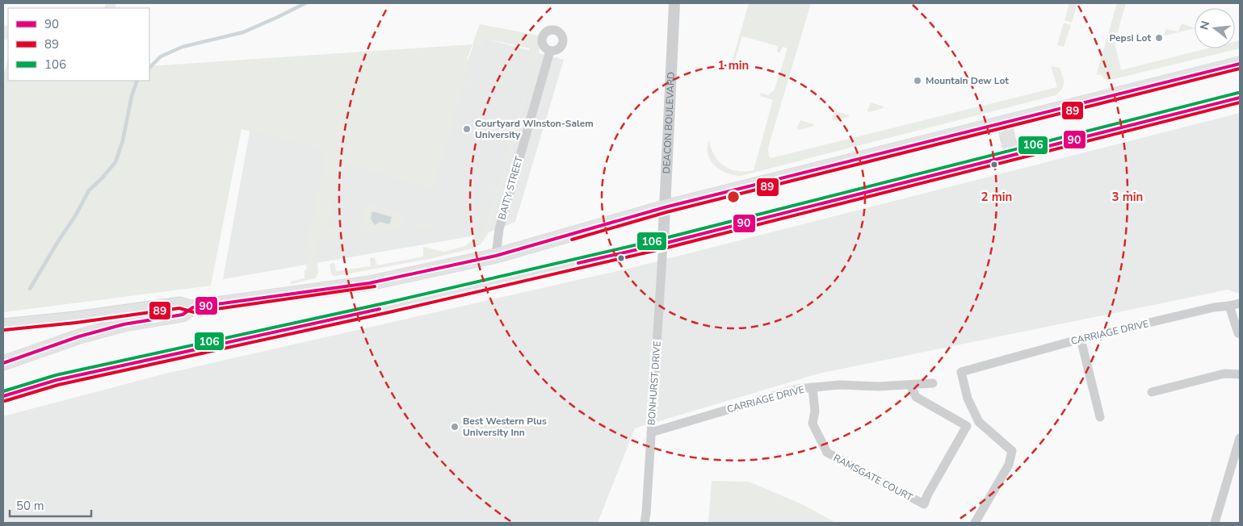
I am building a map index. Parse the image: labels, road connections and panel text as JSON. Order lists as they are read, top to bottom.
{
  "streets": {
    "street": [
      "DEACON BOULEVARD",
      "BAITY STREET",
      "CARRIAGE DRIVE",
      "BONHURST DRIVE",
      "RAMSGATE COURT"
    ]
  },
  "crossings": [
    ["DEACON BOULEVARD", "BONHURST DRIVE"],
    ["CARRIAGE DRIVE", "BONHURST DRIVE"],
    ["CARRIAGE DRIVE", "RAMSGATE COURT"]
  ],
  "places": [
    "Pepsi Lot",
    "Mountain Dew Lot",
    "Courtyard Winston-Salem University",
    "Best Western Plus University Inn"
  ],
  "lines": ["transit line 90", "transit line 89", "transit line 106"],
  "legend": ["90", "89", "106"],
  "scale_bar": "50 m",
  "north": "left",
  "rings": ["1 min", "2 min", "3 min"]
}
